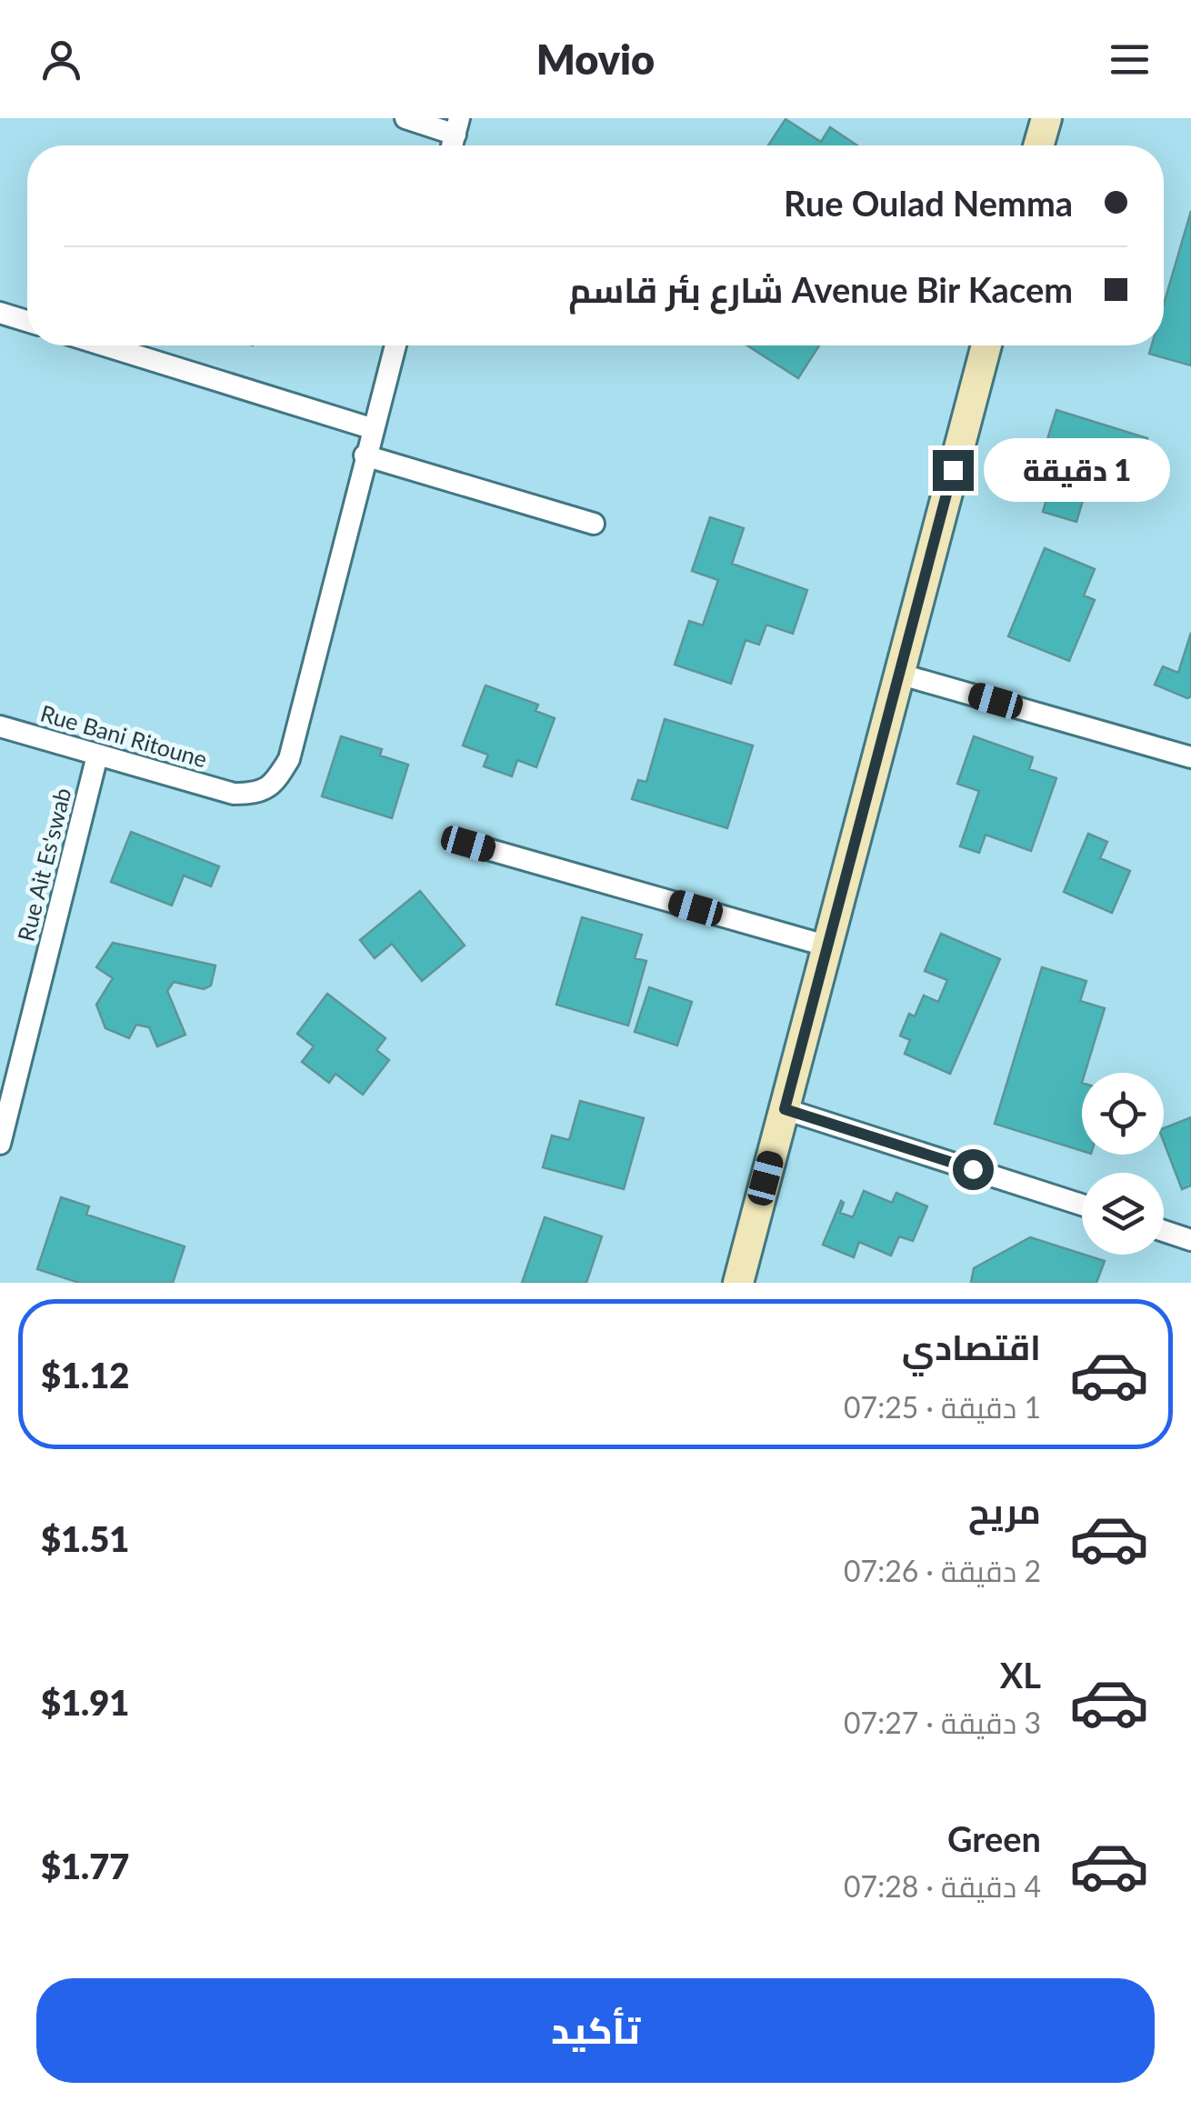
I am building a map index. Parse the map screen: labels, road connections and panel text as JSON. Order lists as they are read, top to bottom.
{
  "streets": {
    "street": ["Rue Bani Ritoune", "Rue Ait Es'swab"]
  },
  "crossings": [
    ["Rue Bani Ritoune", "Rue Ait Es'swab"]
  ],
  "page": {
    "header": "Movio",
    "banner": ["Rue Oulad Nemma", "Avenue Bir Kacem شارع بئر قاسم"],
    "bubble": "1 دقيقة",
    "list": [
      {
        "name": "اقتصادي",
        "note": "1 دقيقة · 07:25",
        "value": "$1.12"
      },
      {
        "name": "مريح",
        "note": "2 دقيقة · 07:26",
        "value": "$1.51"
      },
      {
        "name": "XL",
        "note": "3 دقيقة · 07:27",
        "value": "$1.91"
      },
      {
        "name": "Green",
        "note": "4 دقيقة · 07:28",
        "value": "$1.77"
      }
    ],
    "buttons": "تأكيد"
  }
}
